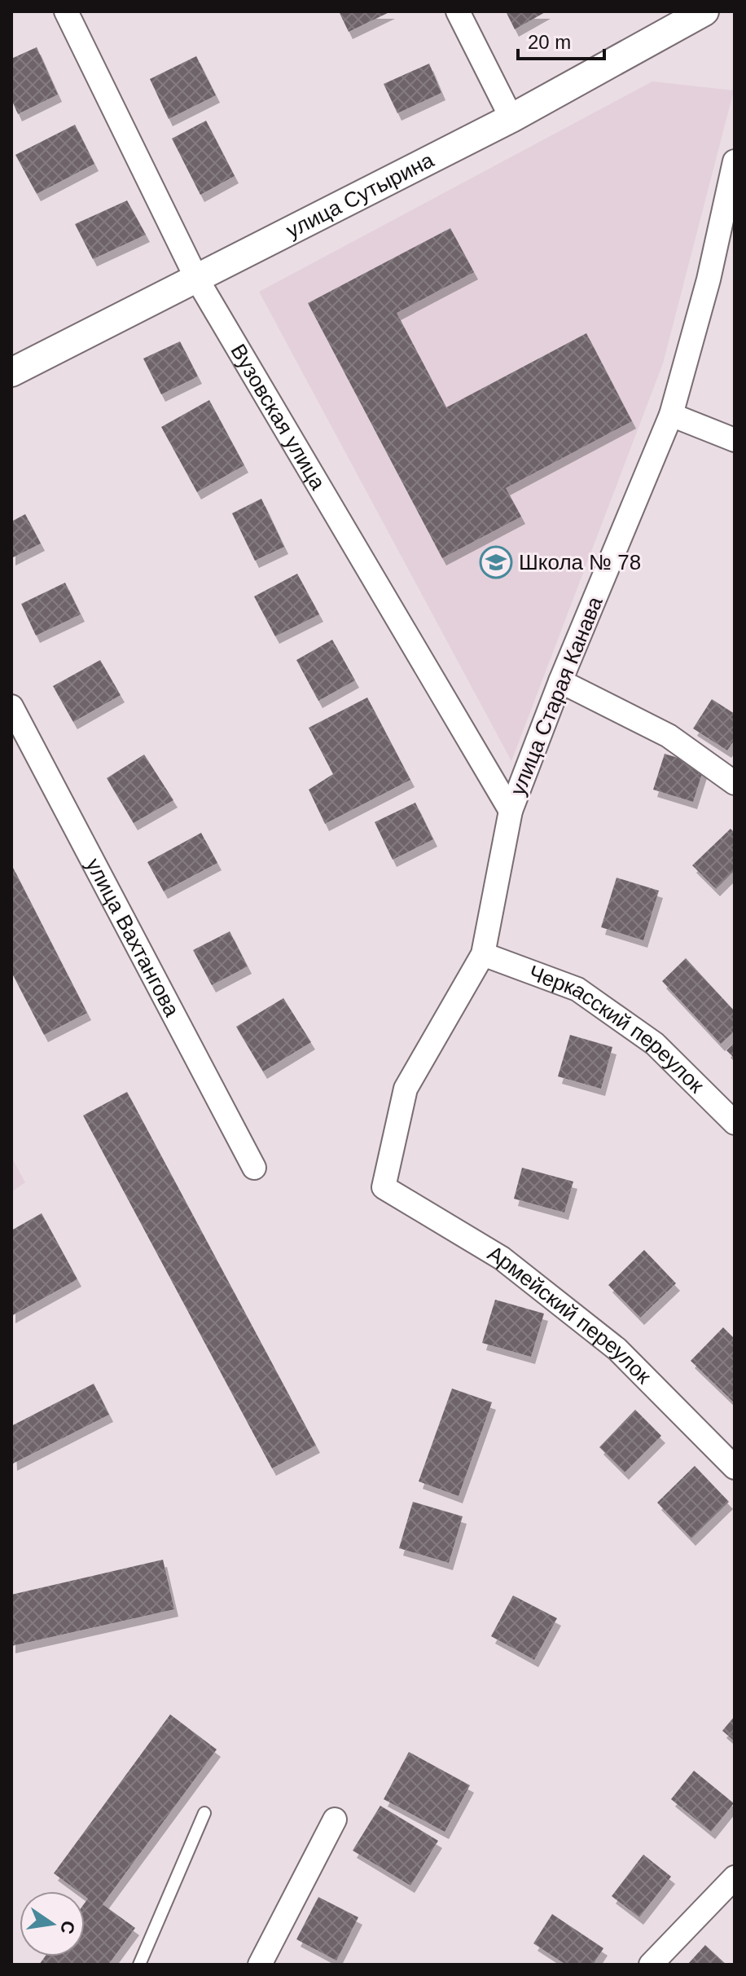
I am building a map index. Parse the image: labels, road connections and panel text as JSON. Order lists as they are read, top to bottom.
{
  "streets": {
    "street": [
      "улица Сутырина",
      "Вузовская улица",
      "улица Старая Канава",
      "улица Вахтангова",
      "Черкасский переулок",
      "Армейский переулок"
    ]
  },
  "crossings": [
    ["улица Сутырина", "Вузовская улица"],
    ["Вузовская улица", "улица Старая Канава"],
    ["улица Старая Канава", "Черкасский переулок"],
    ["улица Старая Канава", "Армейский переулок"]
  ],
  "places": {
    "school or university": ["Школа № 78"]
  },
  "scale_bar": "20 m",
  "north": "right"
}
